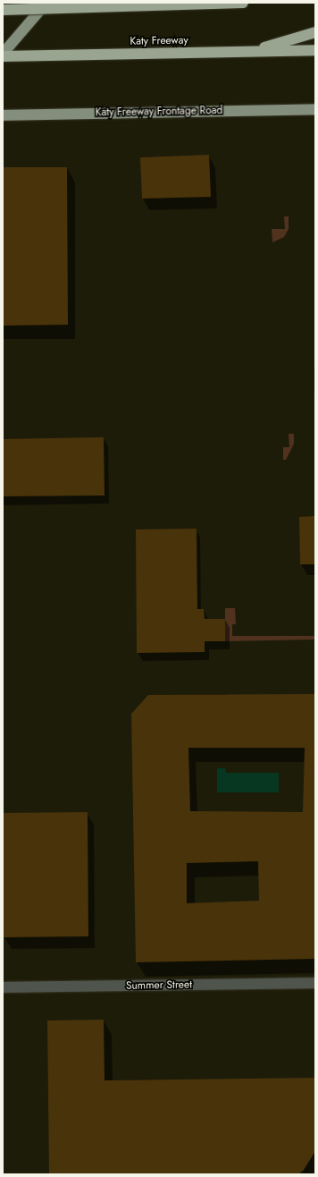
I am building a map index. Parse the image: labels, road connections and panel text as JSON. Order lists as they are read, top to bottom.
{
  "streets": {
    "highway": ["Katy Freeway"],
    "main road": ["Katy Freeway Frontage Road"],
    "street": ["Summer Street"]
  }
}
